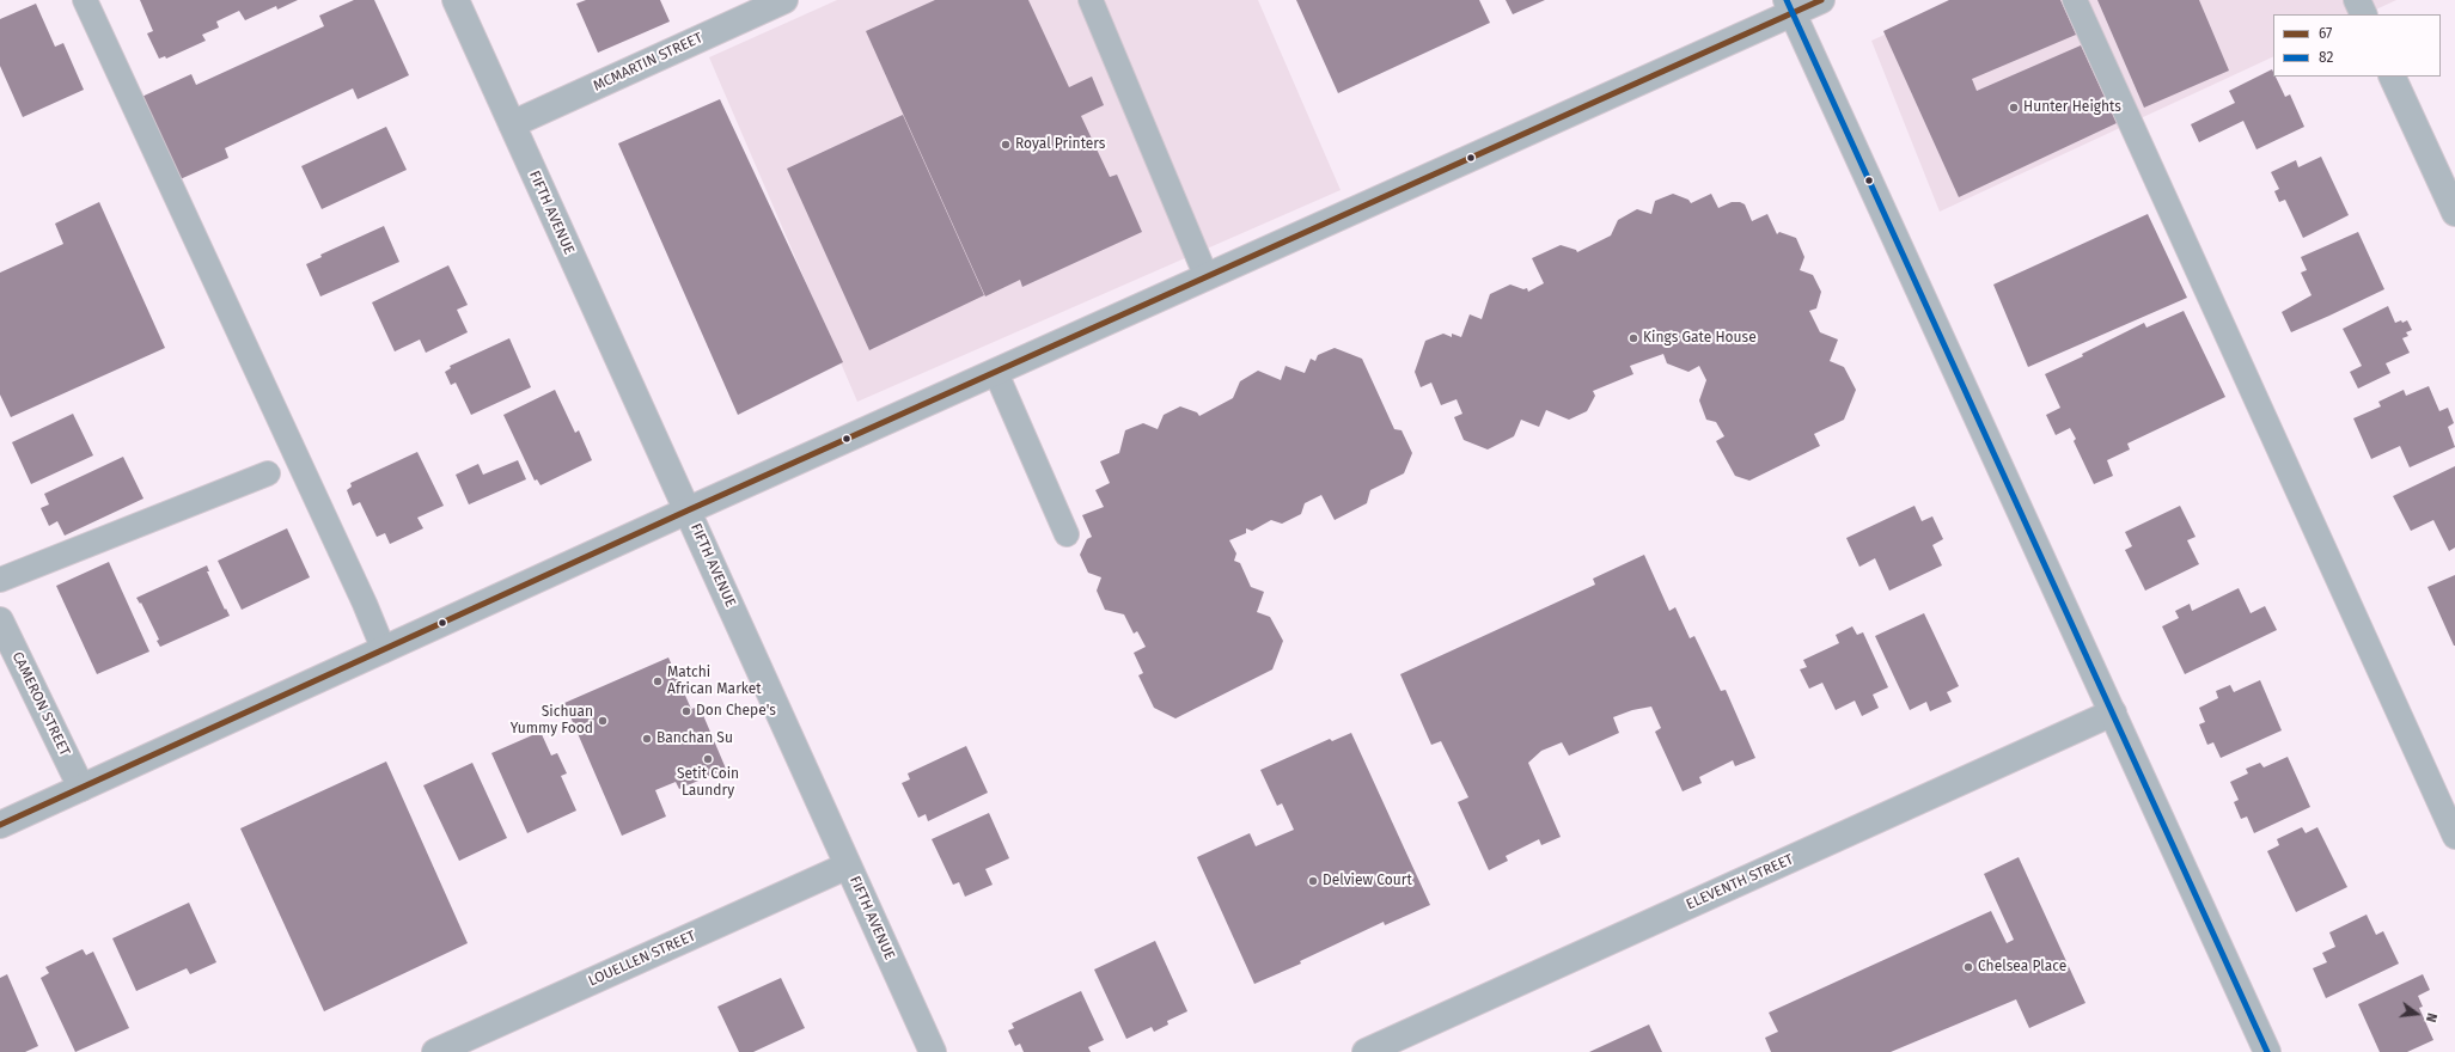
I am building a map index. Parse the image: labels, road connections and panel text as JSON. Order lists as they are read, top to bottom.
{
  "streets": {
    "street": [
      "MCMARTIN STREET",
      "FIFTH AVENUE",
      "CAMERON STREET",
      "ELEVENTH STREET",
      "LOUELLEN STREET"
    ]
  },
  "crossings": [
    ["MCMARTIN STREET", "FIFTH AVENUE"],
    ["FIFTH AVENUE", "LOUELLEN STREET"]
  ],
  "places": [
    "Hunter Heights",
    "Royal Printers",
    "Kings Gate House",
    "Matchi African Market",
    "Don Chepe's",
    "Sichuan Yummy Food",
    "Banchan Su",
    "Setit Coin Laundry",
    "Delview Court",
    "Chelsea Place"
  ],
  "lines": ["transit line 67", "transit line 82"],
  "legend": ["67", "82"],
  "north": "right"
}
